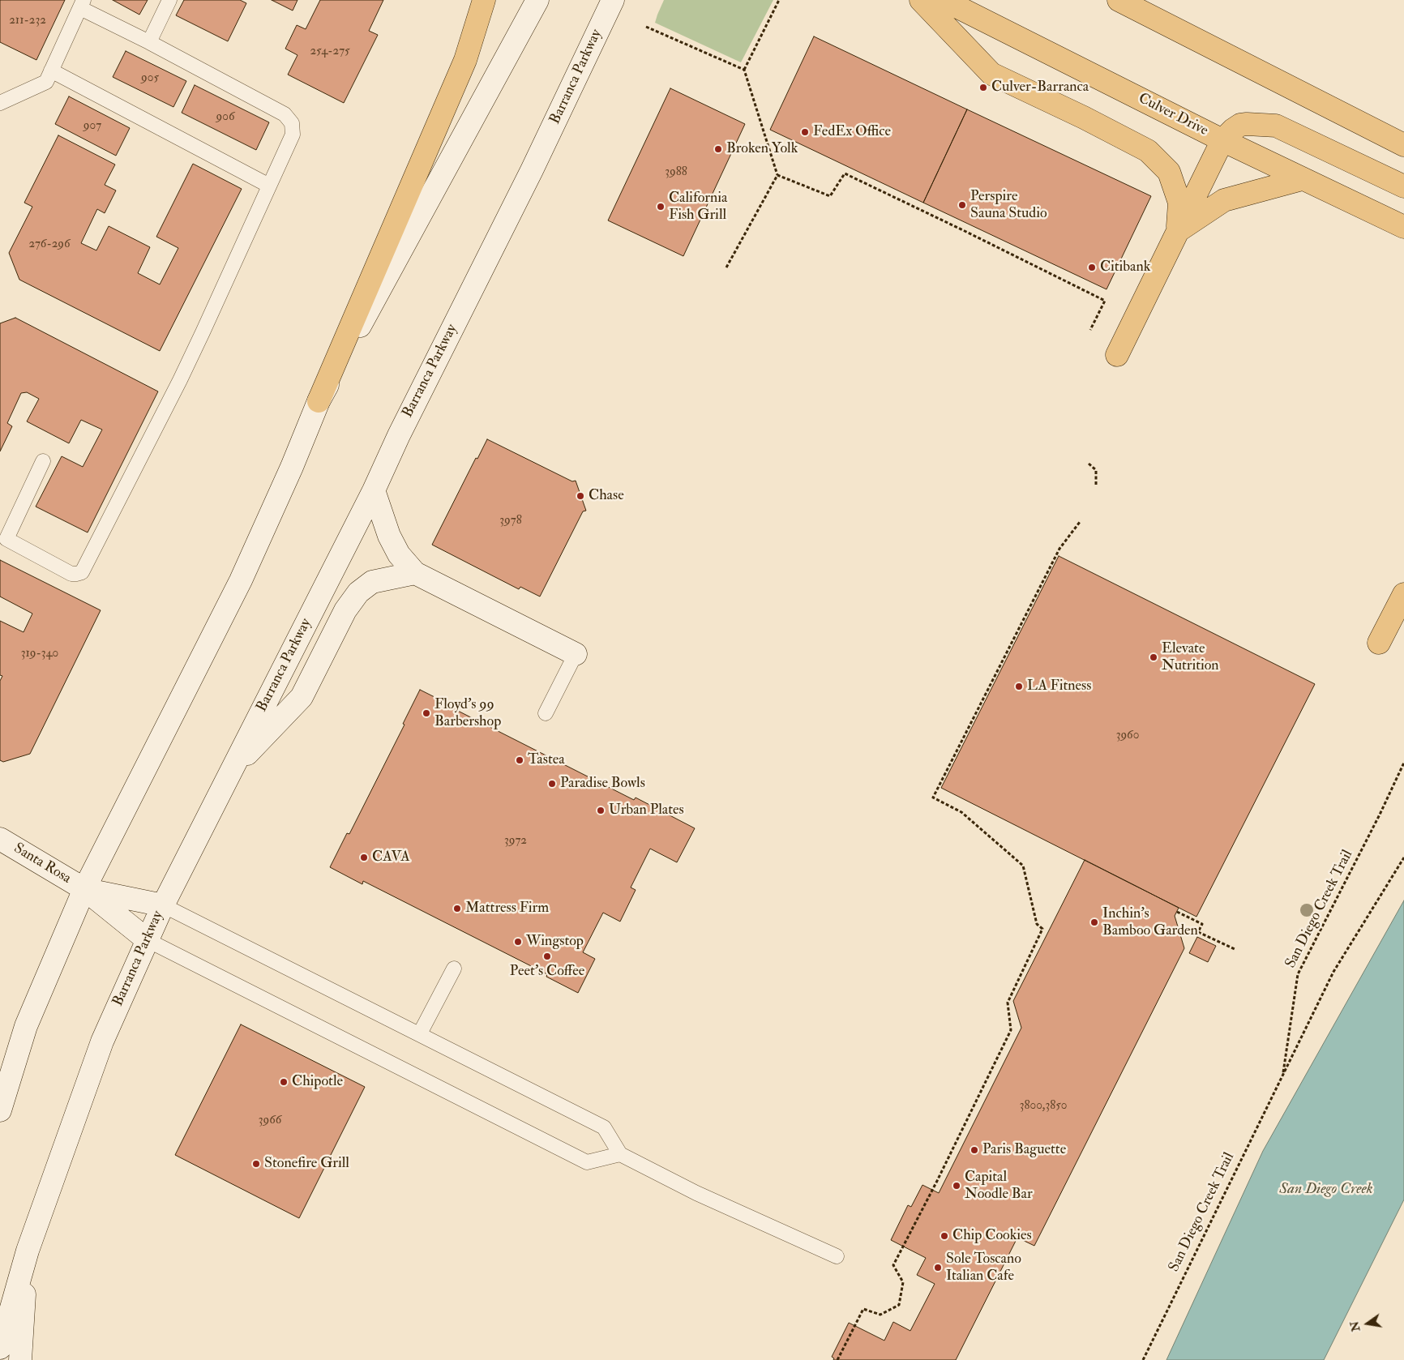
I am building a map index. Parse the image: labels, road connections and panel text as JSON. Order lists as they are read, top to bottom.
{
  "streets": {
    "main road": ["Barranca Parkway", "Culver Drive", "Santa Rosa"],
    "path": ["San Diego Creek Trail"]
  },
  "crossings": [
    ["Barranca Parkway", "Santa Rosa"]
  ],
  "water": ["San Diego Creek"],
  "places": [
    "Culver-Barranca",
    "FedEx Office",
    "Broken Yolk",
    "Perspire Sauna Studio",
    "California Fish Grill",
    "Citibank",
    "Chase",
    "Elevate Nutrition",
    "LA Fitness",
    "Floyd's 99 Barbershop",
    "Tastea",
    "Paradise Bowls",
    "Urban Plates",
    "CAVA",
    "Mattress Firm",
    "Inchin’s Bamboo Garden",
    "Wingstop",
    "Peet's Coffee",
    "Chipotle",
    "Paris Baguette",
    "Stonefire Grill",
    "Capital Noodle Bar",
    "Chip Cookies",
    "Sole Toscano Italian Cafe"
  ],
  "house_numbers": [
    "211-232",
    "254-275",
    "905",
    "906",
    "907",
    "3988",
    "276-296",
    "3978",
    "319-340",
    "3960",
    "3972",
    "3800,3850",
    "3966"
  ],
  "north": "left"
}
